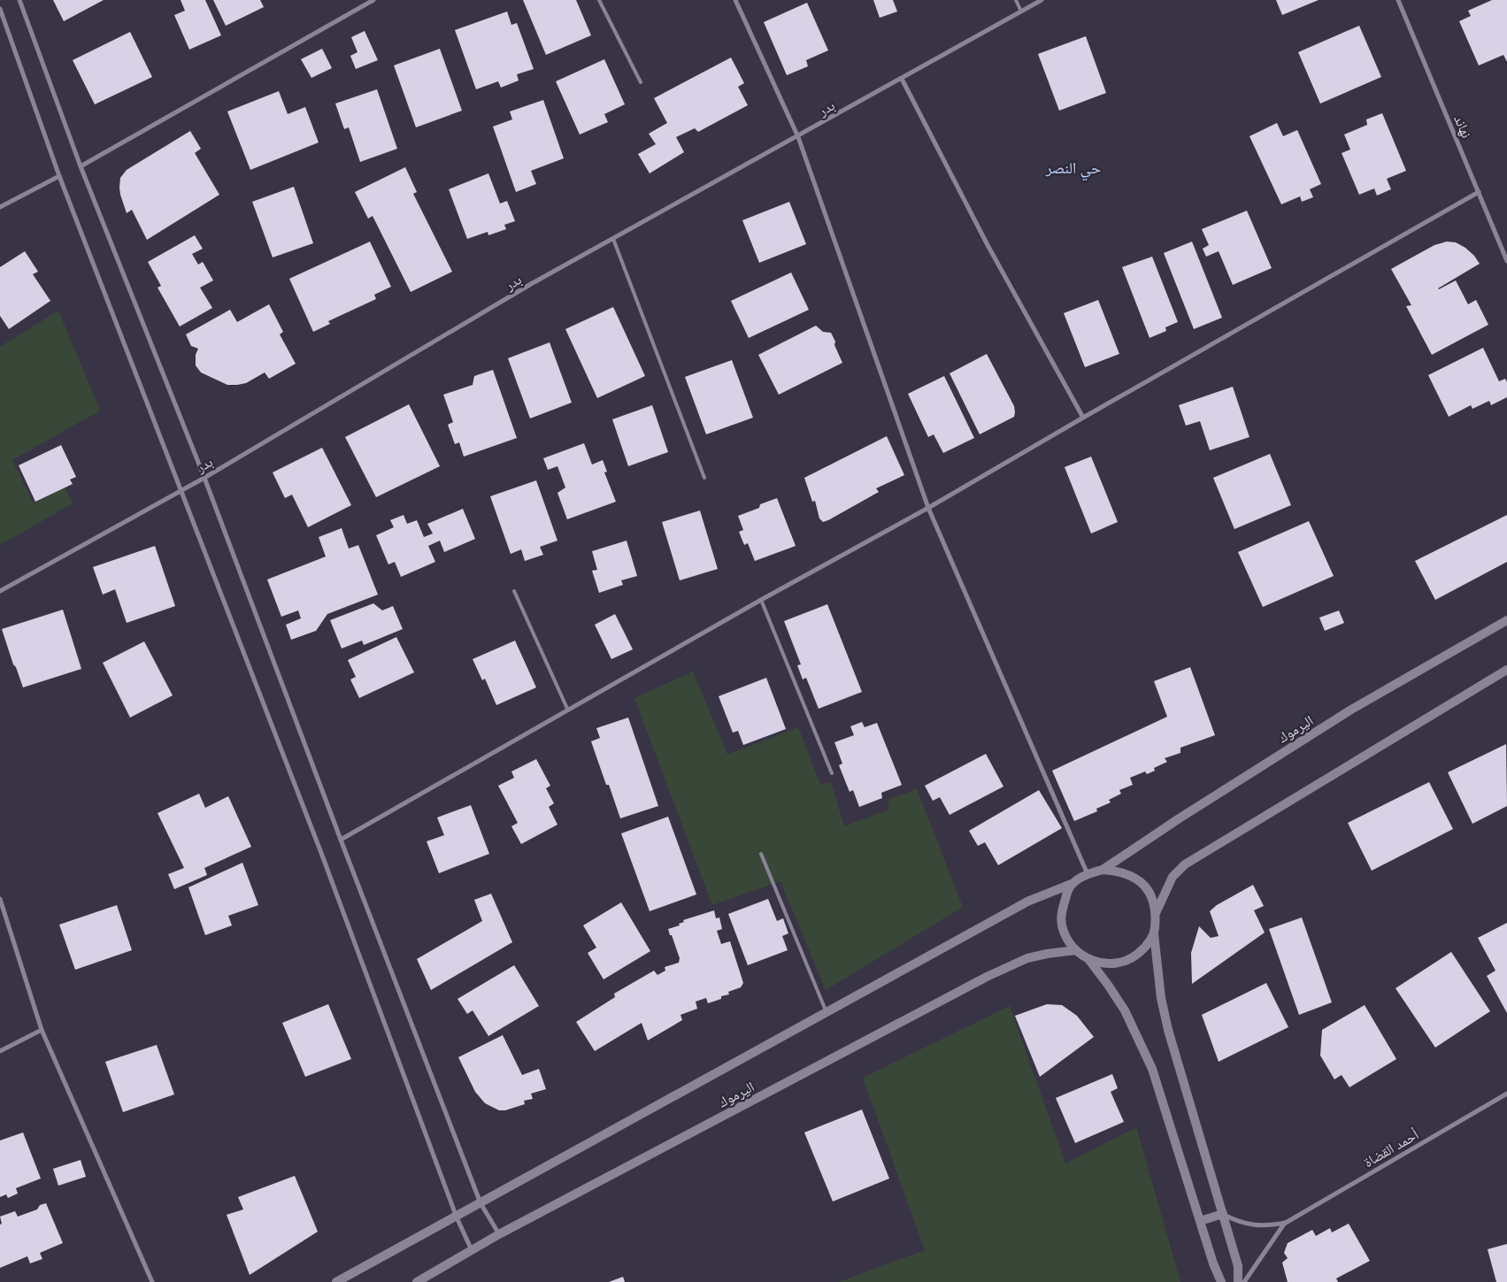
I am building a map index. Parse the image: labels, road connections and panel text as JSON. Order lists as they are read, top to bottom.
{
  "streets": {
    "street": [
      "بدر",
      "نهاند",
      "اليرموك",
      "أحمد القضاة"
    ]
  },
  "districts": ["حي النصر"]
}
